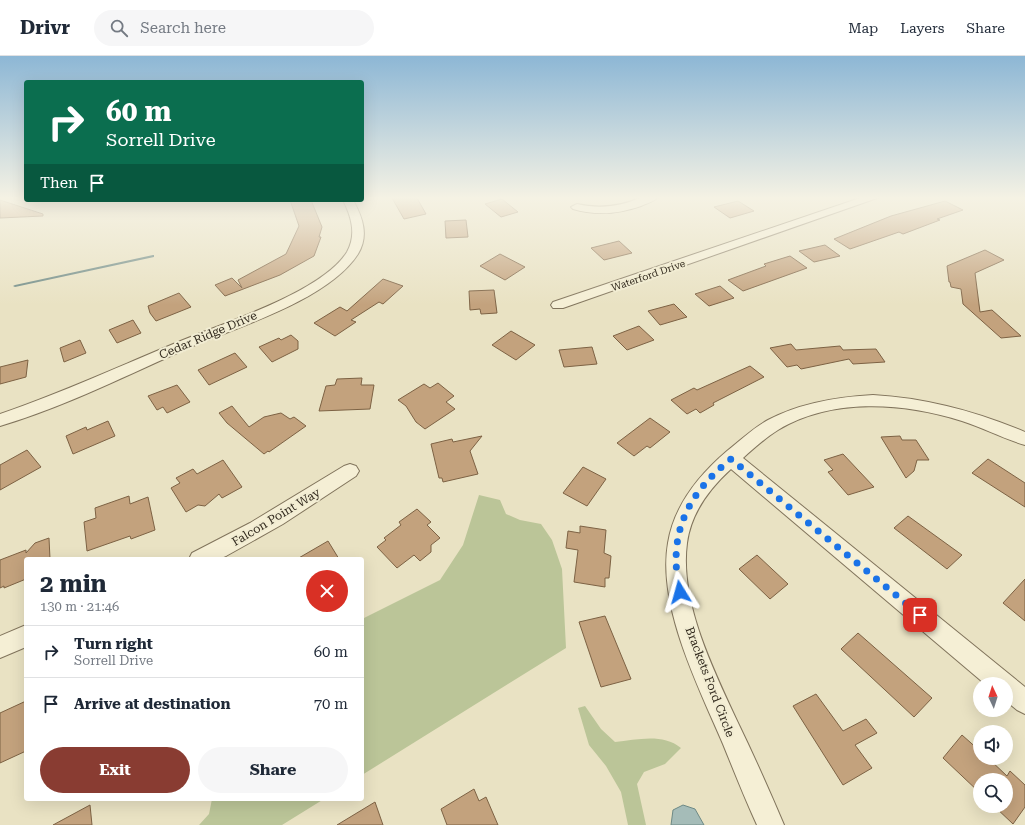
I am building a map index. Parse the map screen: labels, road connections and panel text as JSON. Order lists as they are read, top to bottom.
{
  "streets": {
    "street": [
      "Waterford Drive",
      "Cedar Ridge Drive",
      "Falcon Point Way",
      "Brackets Ford Circle"
    ]
  },
  "north": "top",
  "page": {
    "header": "Drivr",
    "search": "Search here",
    "nav": ["Map", "Layers", "Share"],
    "turn": ["60 m", "Sorrell Drive"],
    "then": "Then",
    "heading": ["2 min", "130 m · 21:46"],
    "list": [
      {
        "name": "Turn right",
        "note": "Sorrell Drive",
        "value": "60 m"
      },
      {
        "name": "Arrive at destination",
        "value": "70 m"
      }
    ],
    "buttons": ["Exit", "Share"]
  }
}
